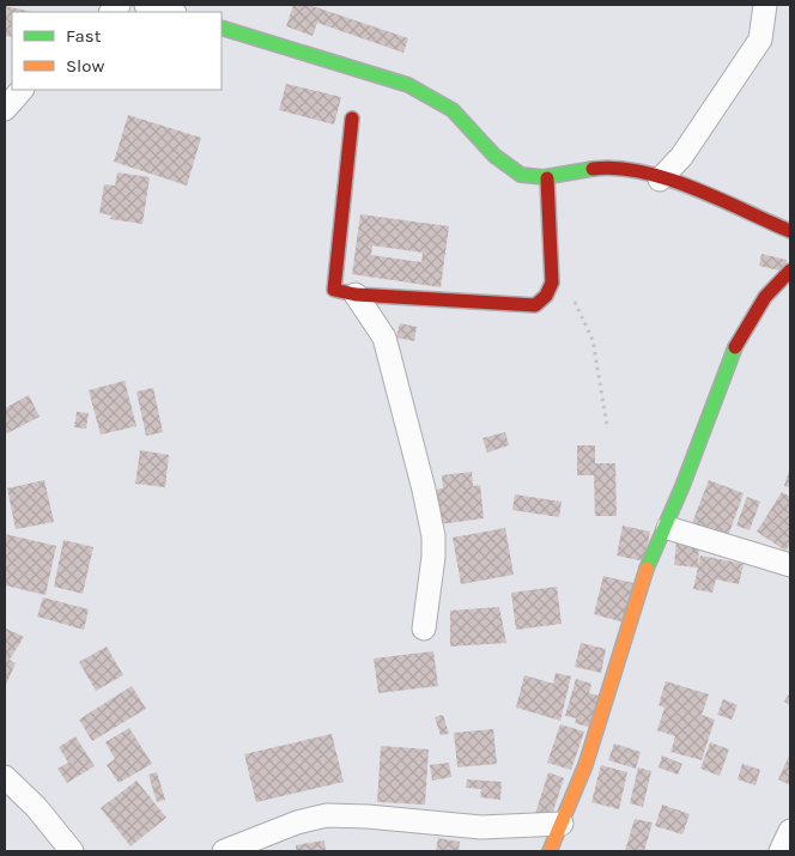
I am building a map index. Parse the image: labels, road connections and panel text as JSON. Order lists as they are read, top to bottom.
{
  "legend": ["Fast", "Slow"]
}
